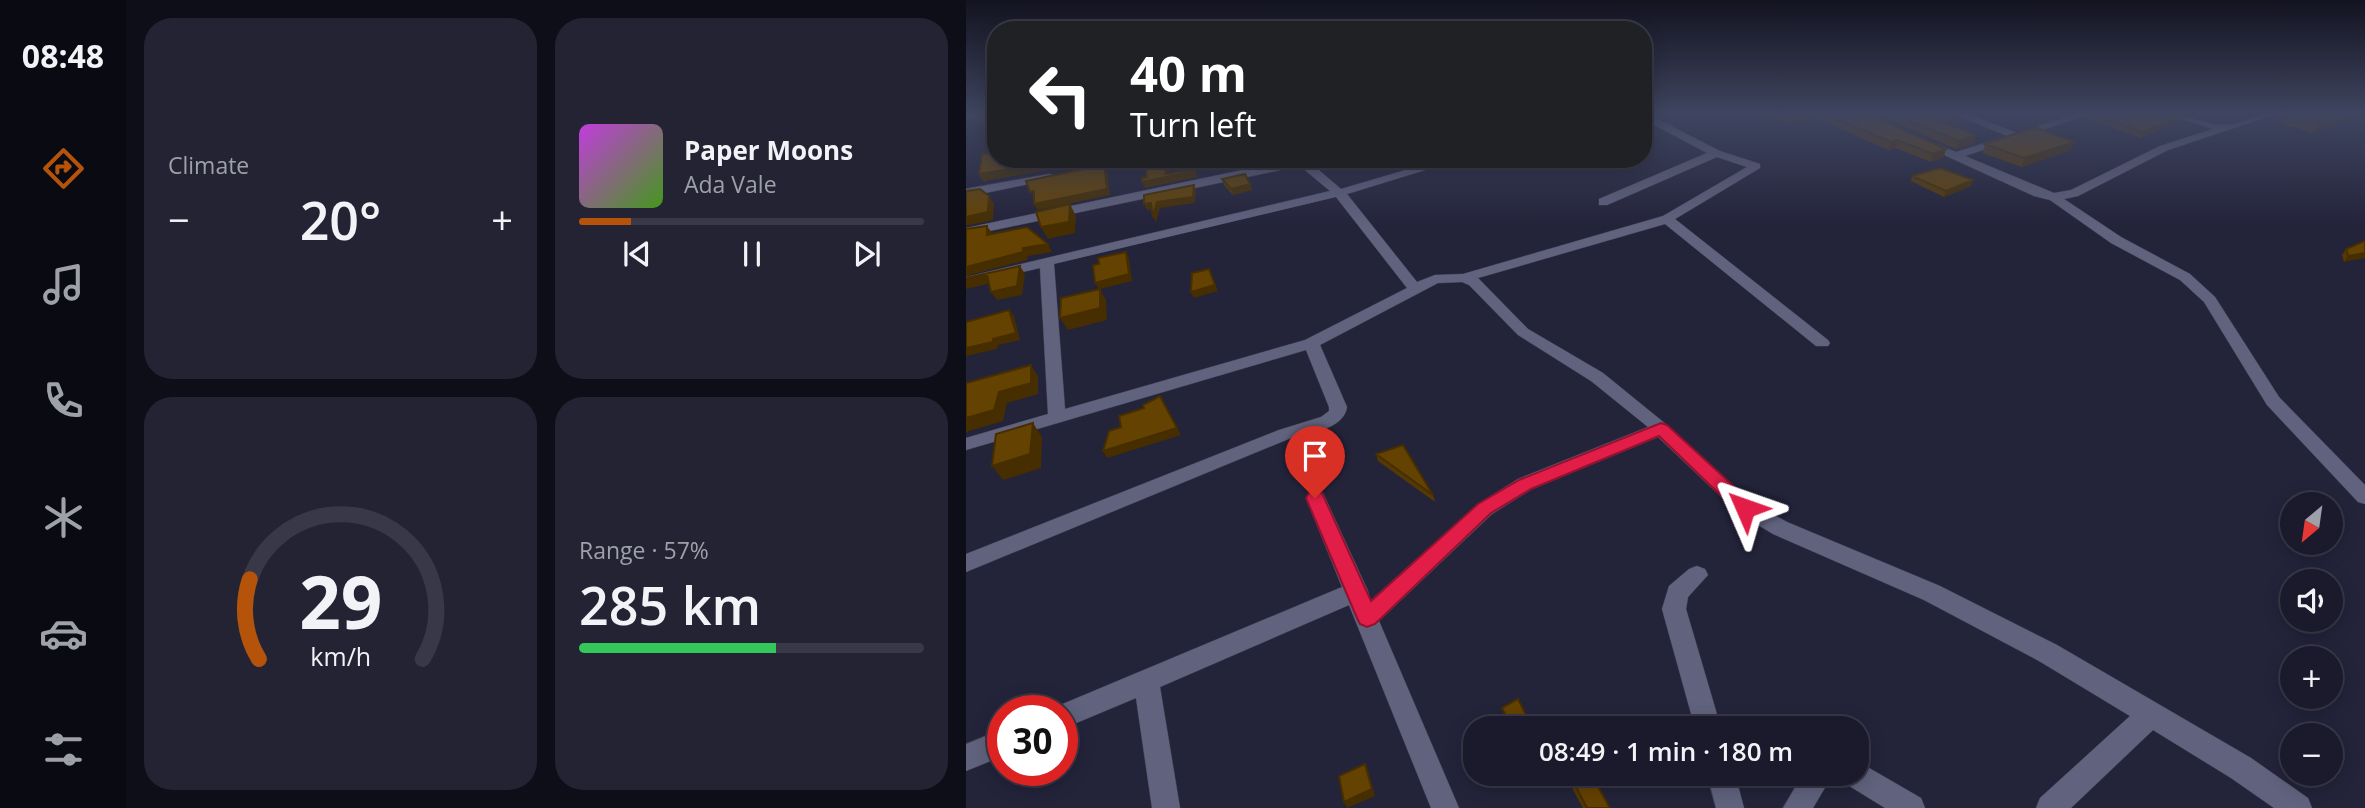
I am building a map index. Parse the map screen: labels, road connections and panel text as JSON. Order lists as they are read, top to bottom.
{
  "north": "bottom left",
  "page": {
    "tabs": "08:48",
    "tile": [
      "Climate",
      ["Range · 57%", "285 km"]
    ],
    "turn": ["40 m", "Turn left"],
    "song": ["Paper Moons", "Ada Vale"],
    "heat": ["−", "20°", "+"],
    "map_buttons": ["+", "−"],
    "limit": "30",
    "trip": "08:49 · 1 min · 180 m",
    "gauge": ["29", "km/h"]
  }
}
